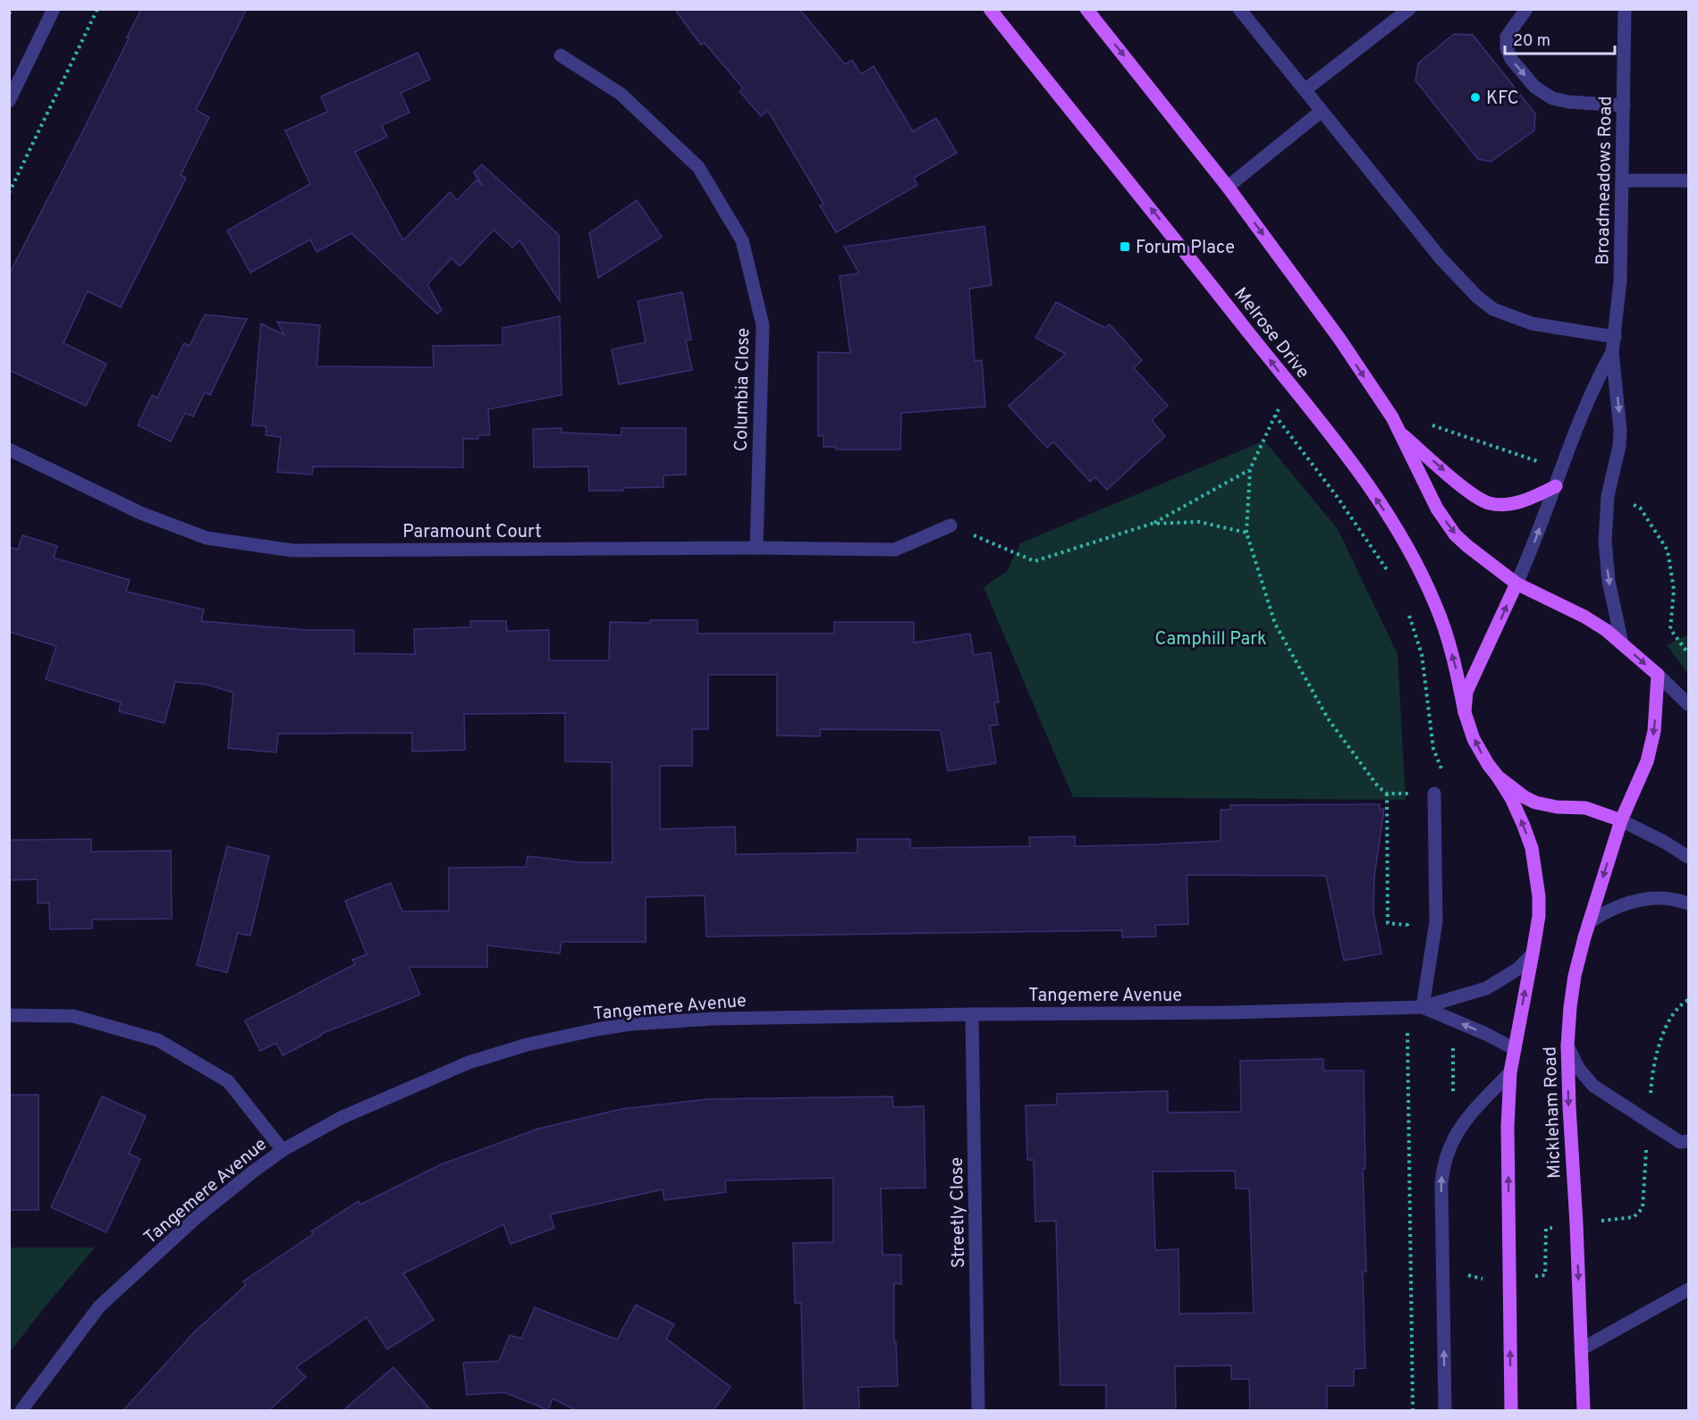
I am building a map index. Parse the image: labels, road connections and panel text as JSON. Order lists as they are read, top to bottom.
{
  "streets": {
    "main road": ["Melrose Drive", "Mickleham Road"],
    "street": [
      "Broadmeadows Road",
      "Columbia Close",
      "Paramount Court",
      "Tangemere Avenue",
      "Streetly Close"
    ]
  },
  "crossings": [
    ["Melrose Drive", "Mickleham Road"],
    ["Columbia Close", "Paramount Court"],
    ["Tangemere Avenue", "Mickleham Road"],
    ["Tangemere Avenue", "Streetly Close"]
  ],
  "parks": ["Camphill Park"],
  "places": {
    "other": ["KFC"],
    "transit": ["Forum Place"]
  },
  "scale_bar": "20 m"
}
